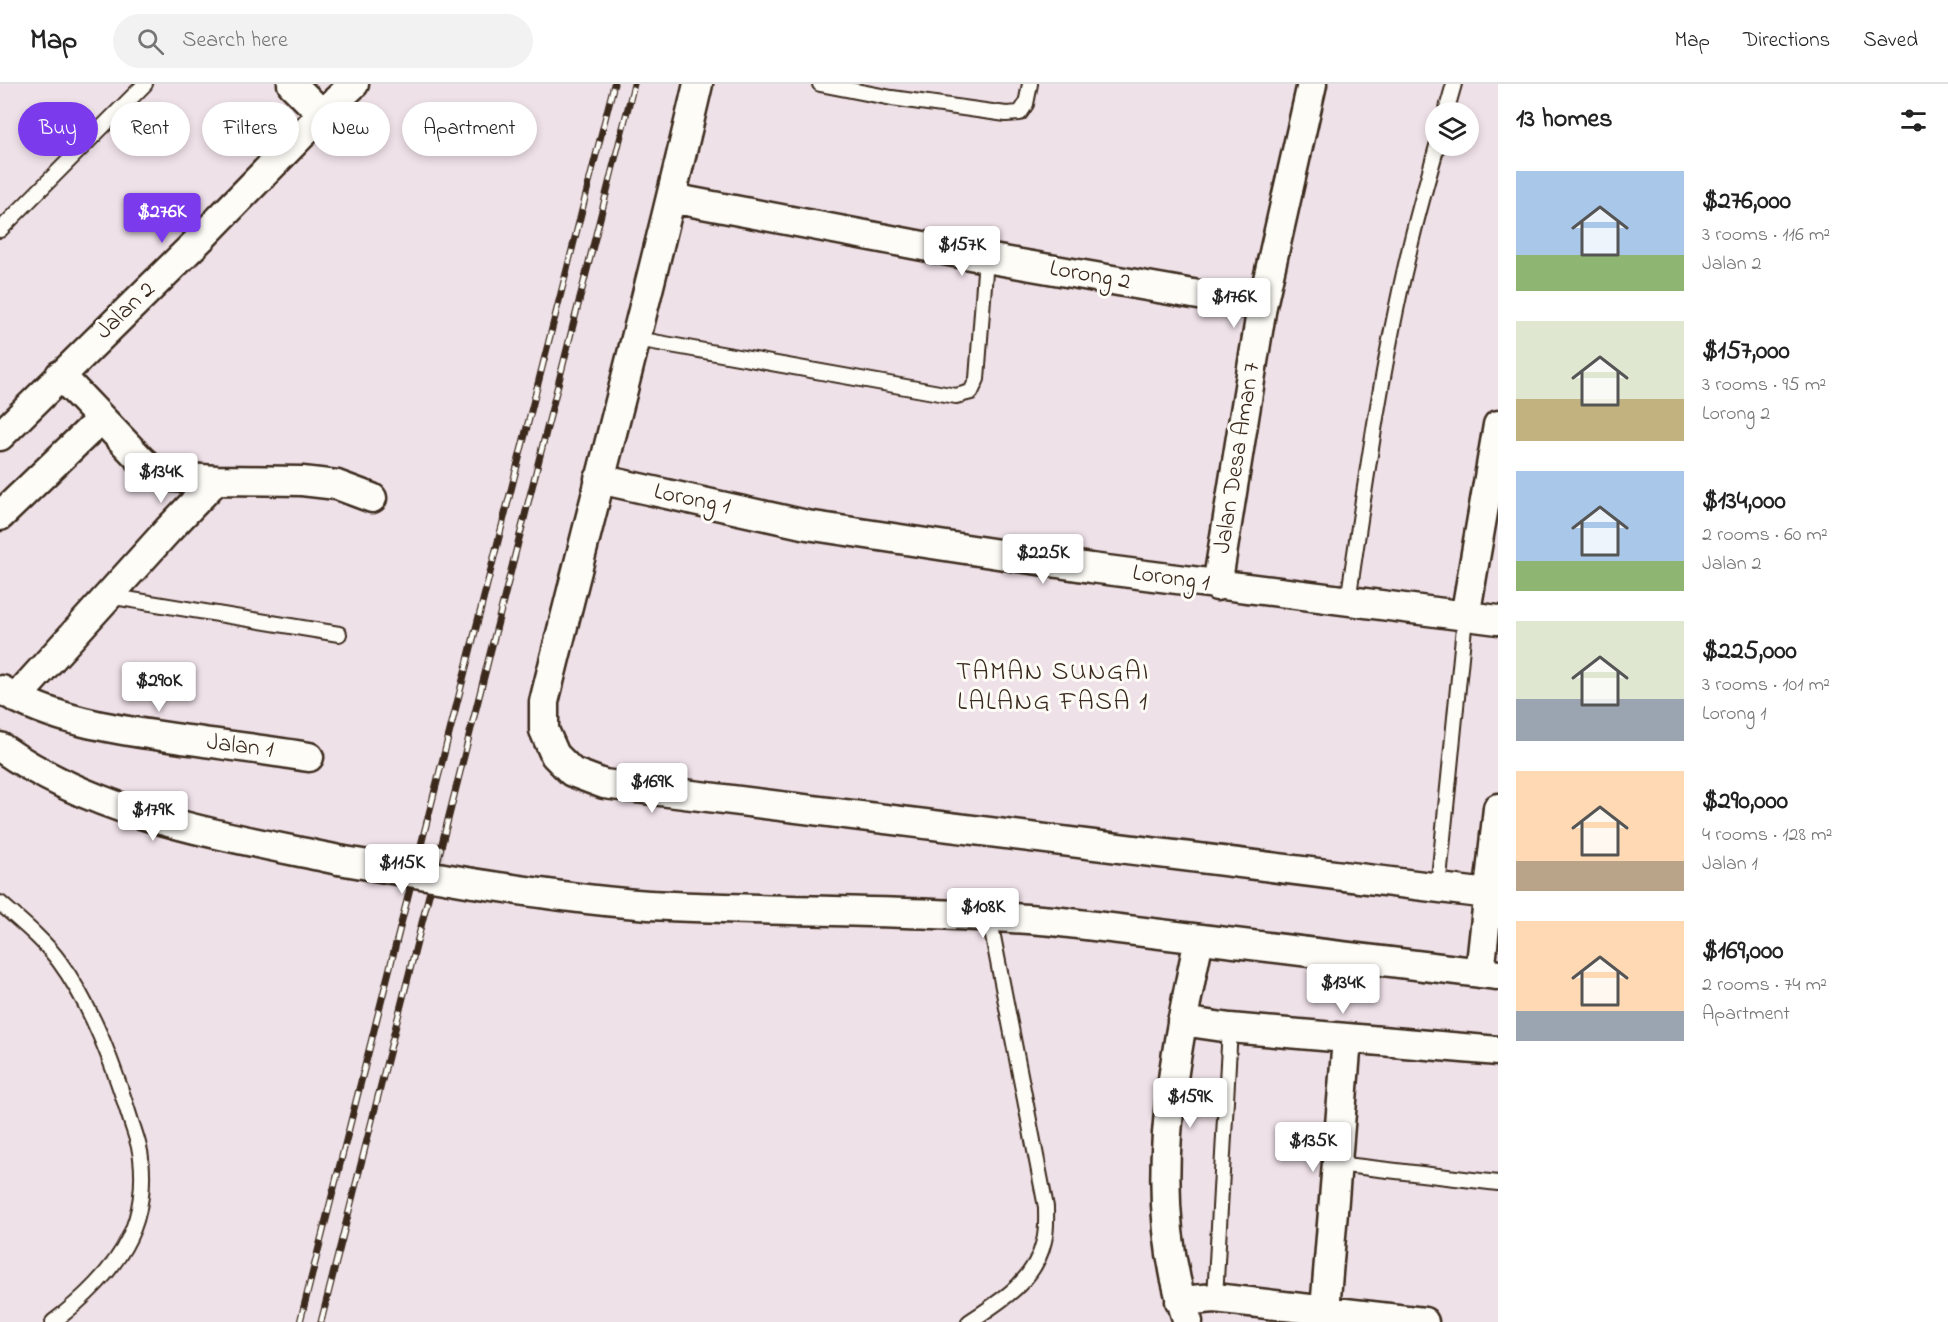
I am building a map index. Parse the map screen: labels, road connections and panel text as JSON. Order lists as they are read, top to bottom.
{
  "streets": {
    "street": [
      "Lorong 2",
      "Jalan 2",
      "Jalan Desa Aman 7",
      "Lorong 1",
      "Jalan 1"
    ]
  },
  "crossings": [
    ["Lorong 2", "Jalan Desa Aman 7"],
    ["Jalan Desa Aman 7", "Lorong 1"]
  ],
  "districts": ["TAMAN SUNGAI LALANG FASA 1"],
  "page": {
    "header": "Map",
    "search": "Search here",
    "nav": ["Map", "Directions", "Saved"],
    "heading": "13 homes",
    "chip": [
      "Buy",
      "Rent",
      "Filters",
      "New",
      "Apartment"
    ],
    "list": [
      {
        "name": "$276,000",
        "note": "3 rooms · 116 m² · Jalan 2"
      },
      {
        "name": "$157,000",
        "note": "3 rooms · 95 m² · Lorong 2"
      },
      {
        "name": "$134,000",
        "note": "2 rooms · 60 m² · Jalan 2"
      },
      {
        "name": "$225,000",
        "note": "3 rooms · 101 m² · Lorong 1"
      },
      {
        "name": "$290,000",
        "note": "4 rooms · 128 m² · Jalan 1"
      },
      {
        "name": "$169,000",
        "note": "2 rooms · 74 m² · Apartment"
      }
    ],
    "price": [
      "$276K",
      "$157K",
      "$176K",
      "$134K",
      "$225K",
      "$290K",
      "$169K",
      "$179K",
      "$115K",
      "$108K",
      "$134K",
      "$159K",
      "$135K"
    ]
  }
}
